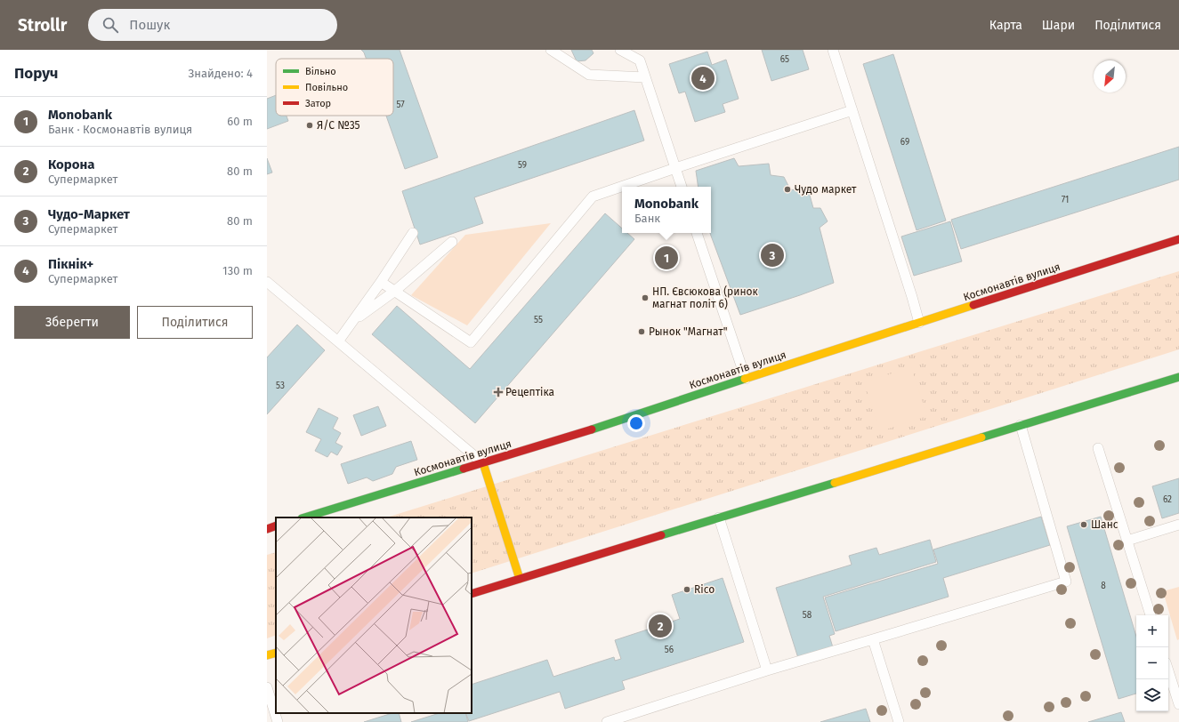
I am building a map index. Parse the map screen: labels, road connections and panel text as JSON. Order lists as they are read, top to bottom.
{
  "streets": {
    "street": ["Космонавтів вулиця"]
  },
  "places": {
    "other": [
      "Я/С №35",
      "Чудо маркет",
      "НП. Євсюкова (ринок магнат політ 6)",
      "Рынок \"Магнат\"",
      "Шанс",
      "Rico"
    ],
    "health": ["Рецептіка"]
  },
  "house_numbers": [
    "65",
    "57",
    "69",
    "59",
    "71",
    "55",
    "53",
    "62",
    "8",
    "58",
    "56"
  ],
  "legend": ["Вільно", "Повільно", "Затор"],
  "north": "bottom left",
  "page": {
    "header": "Strollr",
    "search": "Пошук",
    "nav": ["Карта", "Шари", "Поділитися"],
    "heading": ["Поруч", "Знайдено: 4"],
    "pins": [
      "4",
      "3",
      "1",
      "2"
    ],
    "list": [
      {
        "mark": "1",
        "name": "Monobank",
        "note": "Банк · Космонавтів вулиця",
        "value": "60 m"
      },
      {
        "mark": "2",
        "name": "Корона",
        "note": "Супермаркет",
        "value": "80 m"
      },
      {
        "mark": "3",
        "name": "Чудо-Маркет",
        "note": "Супермаркет",
        "value": "80 m"
      },
      {
        "mark": "4",
        "name": "Пікнік+",
        "note": "Супермаркет",
        "value": "130 m"
      }
    ],
    "popup": ["Monobank", "Банк"],
    "buttons": ["Зберегти", "Поділитися"],
    "map_buttons": ["+", "−"]
  }
}
